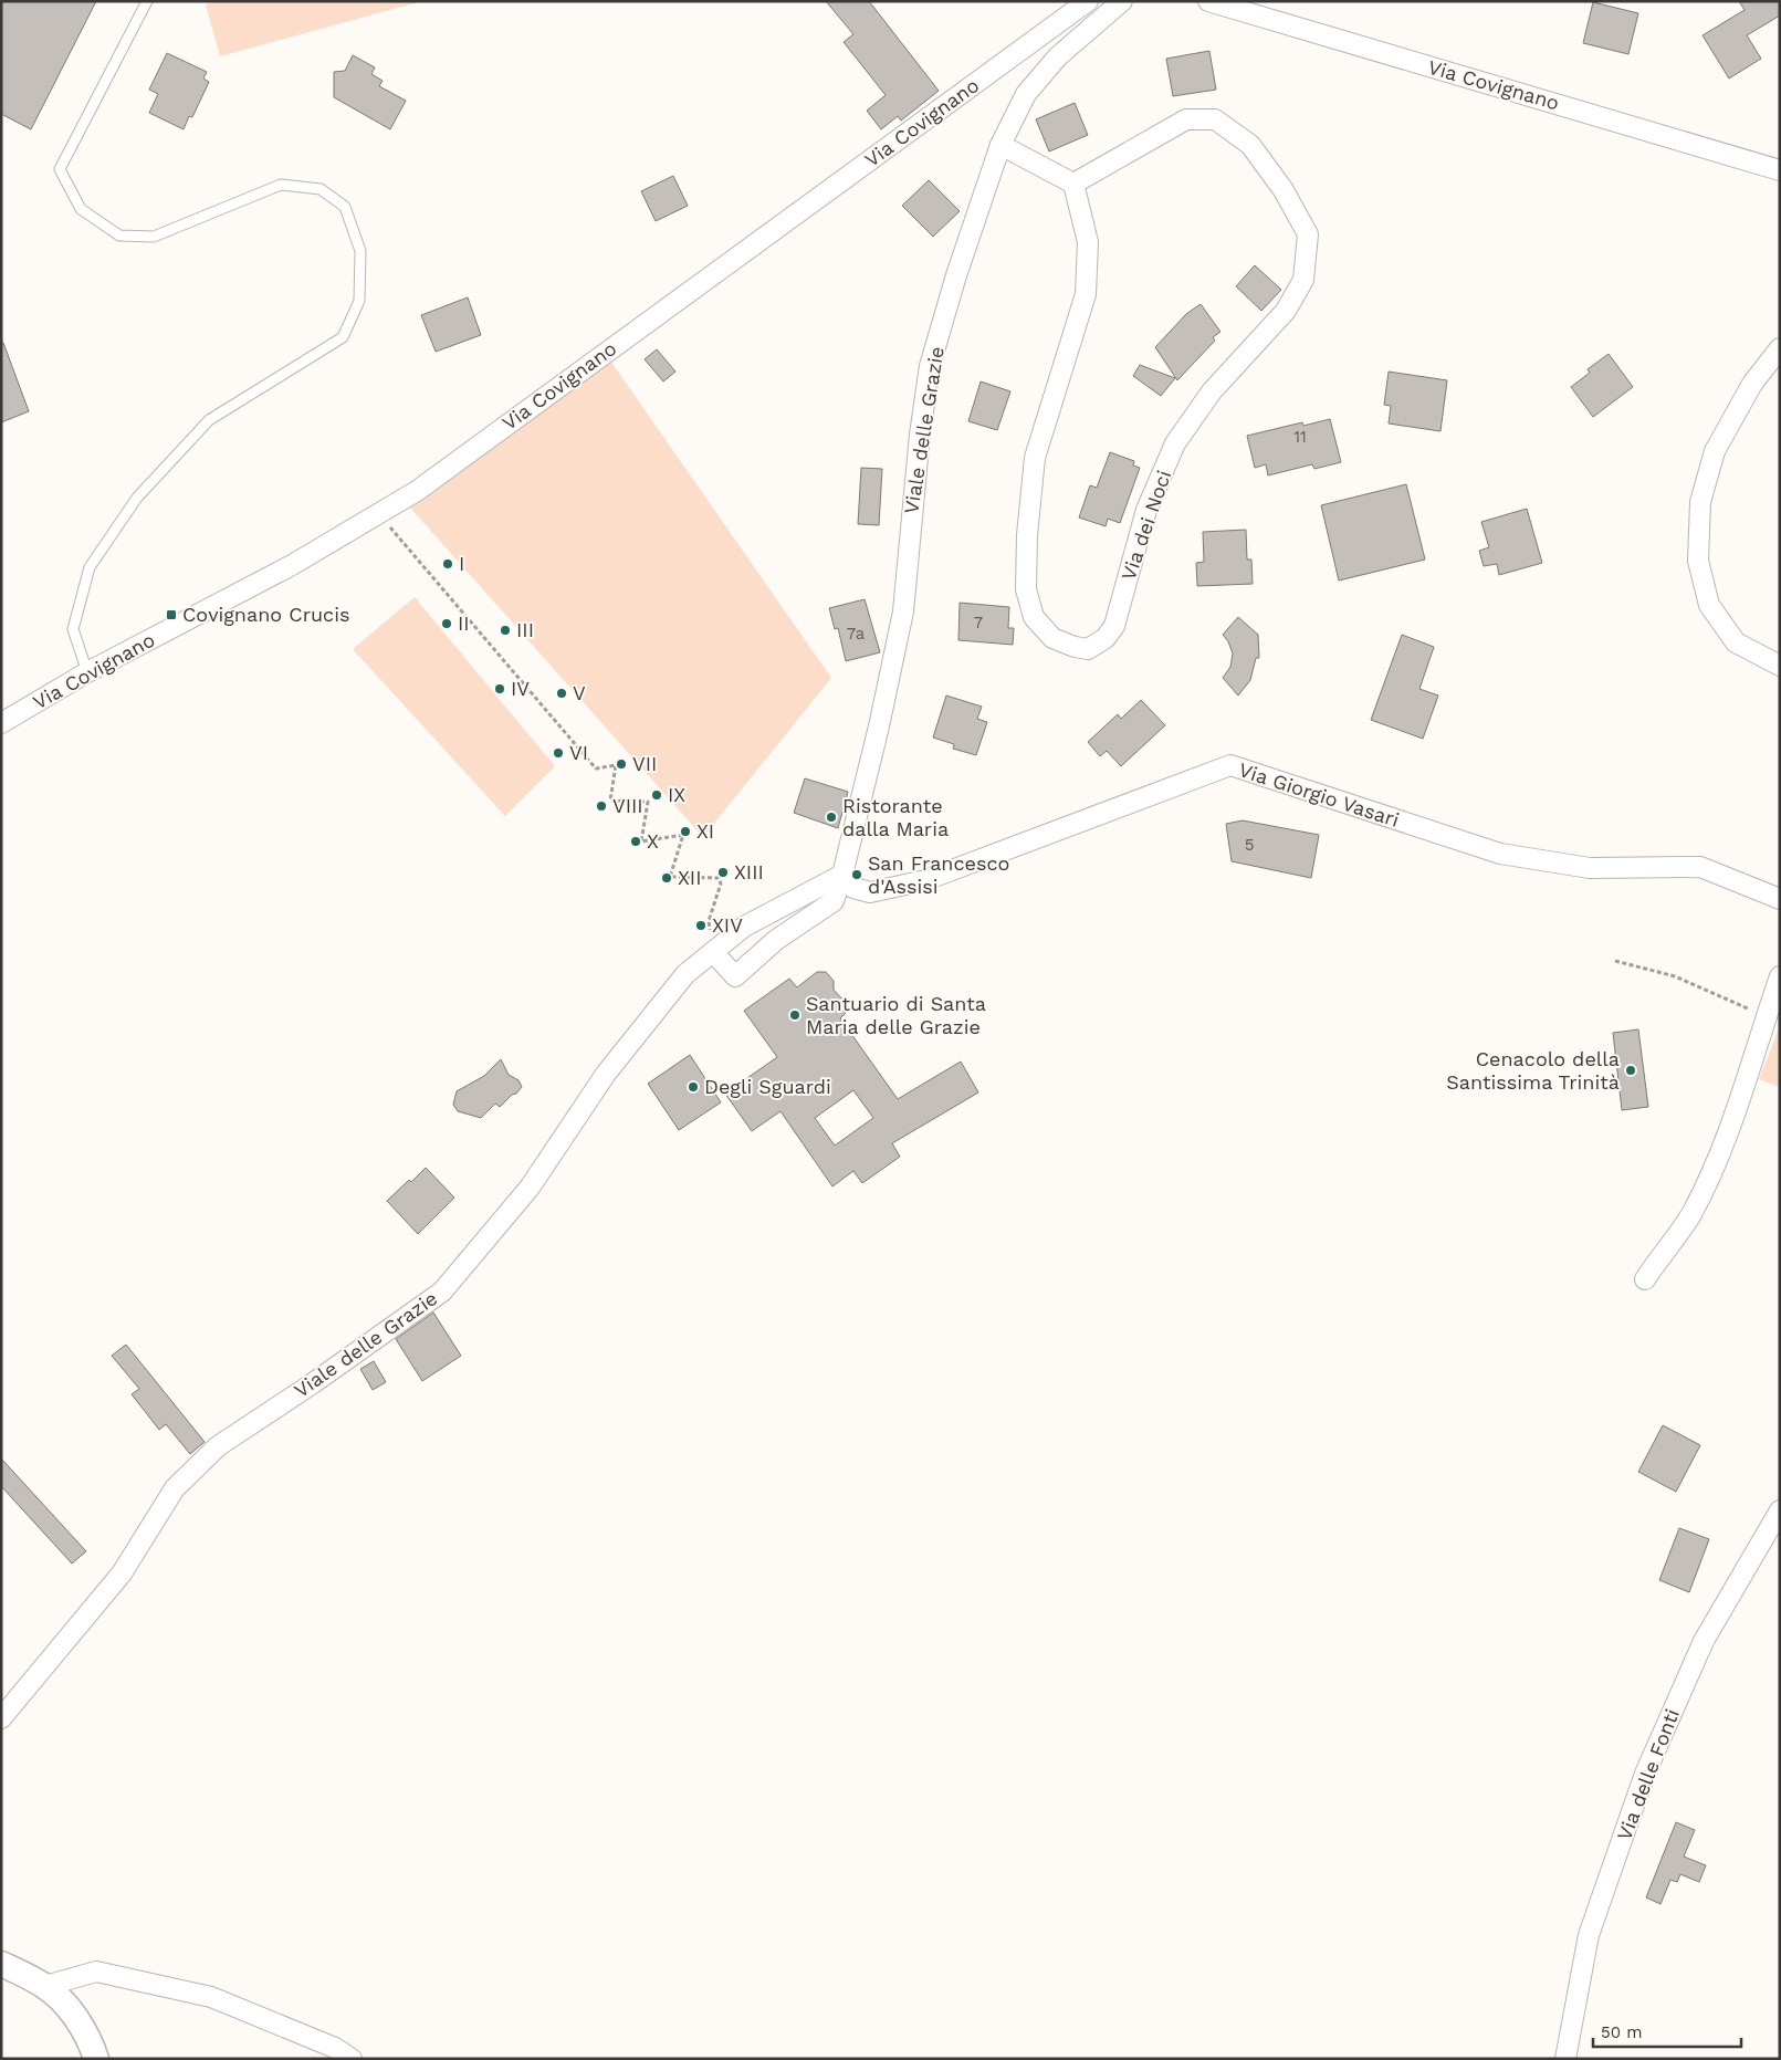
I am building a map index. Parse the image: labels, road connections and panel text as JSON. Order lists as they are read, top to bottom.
{
  "streets": {
    "street": [
      "Via Covignano",
      "Viale delle Grazie",
      "Via dei Noci",
      "Via Giorgio Vasari",
      "Via delle Fonti"
    ]
  },
  "crossings": [
    ["Viale delle Grazie", "Via Giorgio Vasari"]
  ],
  "places": {
    "other": [
      "I",
      "II",
      "III",
      "IV",
      "V",
      "VI",
      "VII",
      "IX",
      "VIII",
      "Ristorante dalla Maria",
      "XI",
      "X",
      "XIII",
      "San Francesco d'Assisi",
      "XII",
      "XIV",
      "Santuario di Santa Maria delle Grazie",
      "Cenacolo della Santissima Trinità",
      "Degli Sguardi"
    ],
    "transit": ["Covignano Crucis"]
  },
  "house_numbers": [
    "11",
    "7",
    "7a",
    "5"
  ],
  "scale_bar": "50 m"
}
